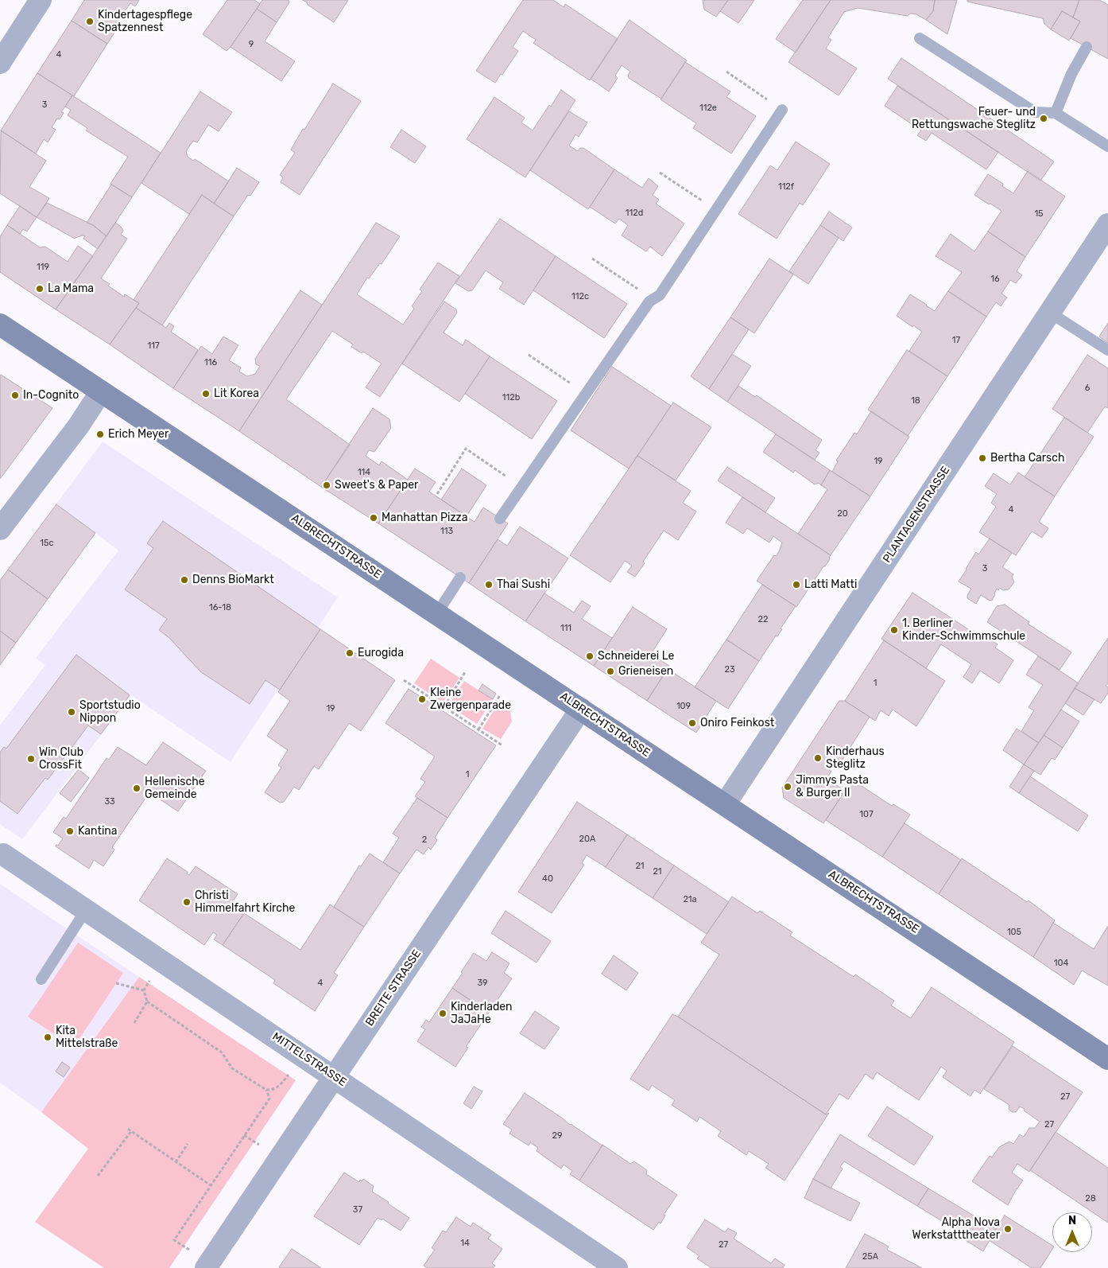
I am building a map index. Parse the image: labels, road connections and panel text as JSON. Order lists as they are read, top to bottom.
{
  "streets": {
    "main road": ["ALBRECHTSTRASSE"],
    "street": ["PLANTAGENSTRASSE", "BREITE STRASSE", "MITTELSTRASSE"]
  },
  "crossings": [
    ["PLANTAGENSTRASSE", "ALBRECHTSTRASSE"],
    ["ALBRECHTSTRASSE", "BREITE STRASSE"],
    ["BREITE STRASSE", "MITTELSTRASSE"]
  ],
  "places": [
    "Kindertagespflege Spatzennest",
    "Feuer- und Rettungswache Steglitz",
    "La Mama",
    "Lit Korea",
    "In-Cognito",
    "Erich Meyer",
    "Bertha Carsch",
    "Sweet's & Paper",
    "Manhattan Pizza",
    "Denns BioMarkt",
    "Thai Sushi",
    "Latti Matti",
    "1. Berliner Kinder-Schwimmschule",
    "Eurogida",
    "Schneiderei Le",
    "Grieneisen",
    "Kleine Zwergenparade",
    "Sportstudio Nippon",
    "Oniro Feinkost",
    "Kinderhaus Steglitz",
    "Win Club CrossFit",
    "Jimmys Pasta & Burger II",
    "Hellenische Gemeinde",
    "Kantina",
    "Christi Himmelfahrt Kirche",
    "Kinderladen JaJaHe",
    "Kita Mittelstraße",
    "Alpha Nova Werkstatttheater"
  ],
  "house_numbers": [
    "9",
    "4",
    "3",
    "112e",
    "112f",
    "112d",
    "15",
    "119",
    "16",
    "112c",
    "17",
    "117",
    "116",
    "6",
    "112b",
    "18",
    "19",
    "114",
    "4",
    "20",
    "113",
    "15c",
    "3",
    "16-18",
    "22",
    "111",
    "23",
    "1",
    "109",
    "19",
    "1",
    "33",
    "107",
    "20A",
    "2",
    "21",
    "21",
    "40",
    "21a",
    "105",
    "104",
    "4",
    "39",
    "27",
    "27",
    "29",
    "28",
    "37",
    "14",
    "27",
    "25A"
  ],
  "north": "top"
}
